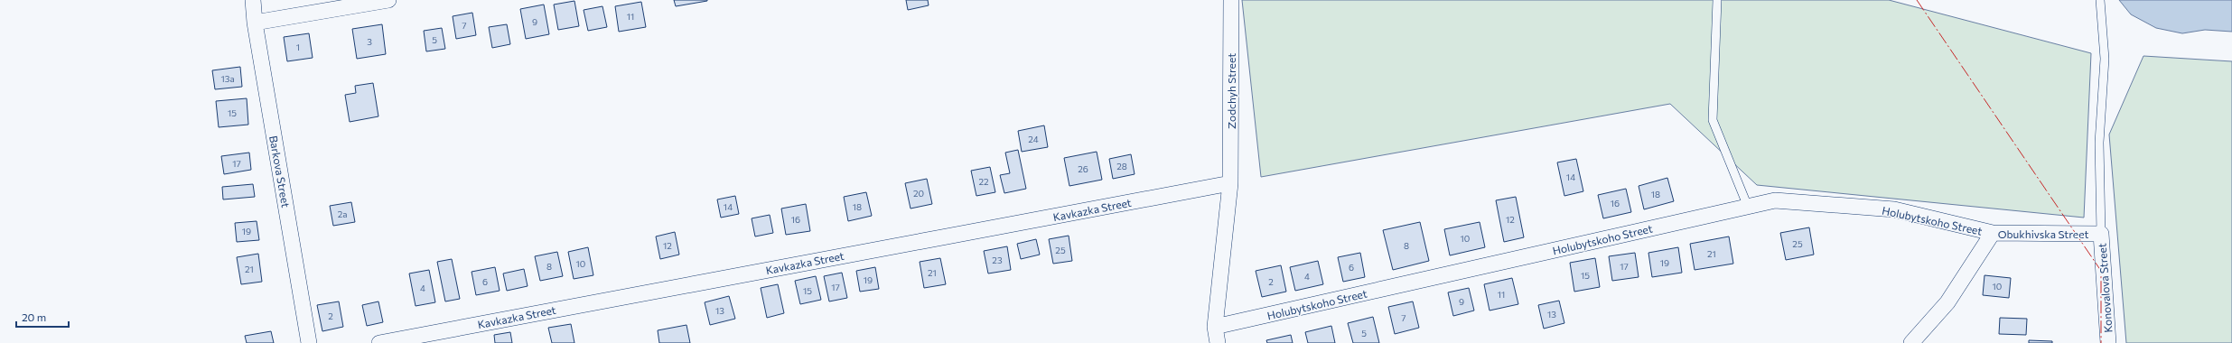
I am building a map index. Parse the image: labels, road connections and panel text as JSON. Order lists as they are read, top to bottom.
{
  "streets": {
    "street": [
      "Zodchyh Street",
      "Barkova Street",
      "Kavkazka Street",
      "Holubytskoho Street",
      "Obukhivska Street",
      "Konovalova Street"
    ]
  },
  "crossings": [
    ["Zodchyh Street", "Kavkazka Street"],
    ["Zodchyh Street", "Holubytskoho Street"],
    ["Holubytskoho Street", "Obukhivska Street"],
    ["Obukhivska Street", "Konovalova Street"]
  ],
  "house_numbers": [
    "11",
    "9",
    "7",
    "5",
    "3",
    "1",
    "13а",
    "15",
    "24",
    "17",
    "28",
    "26",
    "14",
    "22",
    "20",
    "18",
    "16",
    "14",
    "18",
    "2а",
    "16",
    "12",
    "19",
    "10",
    "25",
    "12",
    "8",
    "25",
    "21",
    "23",
    "19",
    "10",
    "8",
    "17",
    "6",
    "21",
    "21",
    "15",
    "4",
    "19",
    "6",
    "2",
    "10",
    "17",
    "4",
    "15",
    "11",
    "9",
    "13",
    "13",
    "2",
    "7",
    "5"
  ],
  "scale_bar": "20 m"
}
